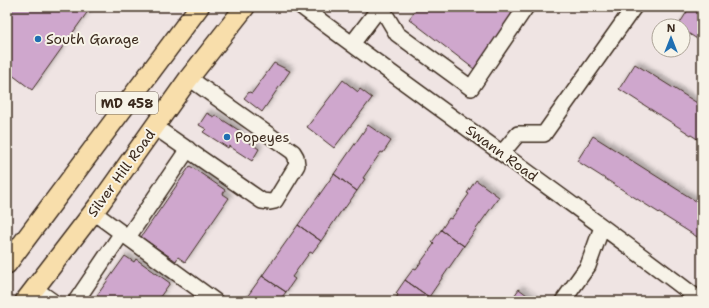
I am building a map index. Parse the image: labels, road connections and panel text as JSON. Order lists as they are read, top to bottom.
{
  "streets": {
    "main road": ["MD 458", "Silver Hill Road"],
    "street": ["Swann Road"]
  },
  "places": ["South Garage", "Popeyes"],
  "north": "top"
}
